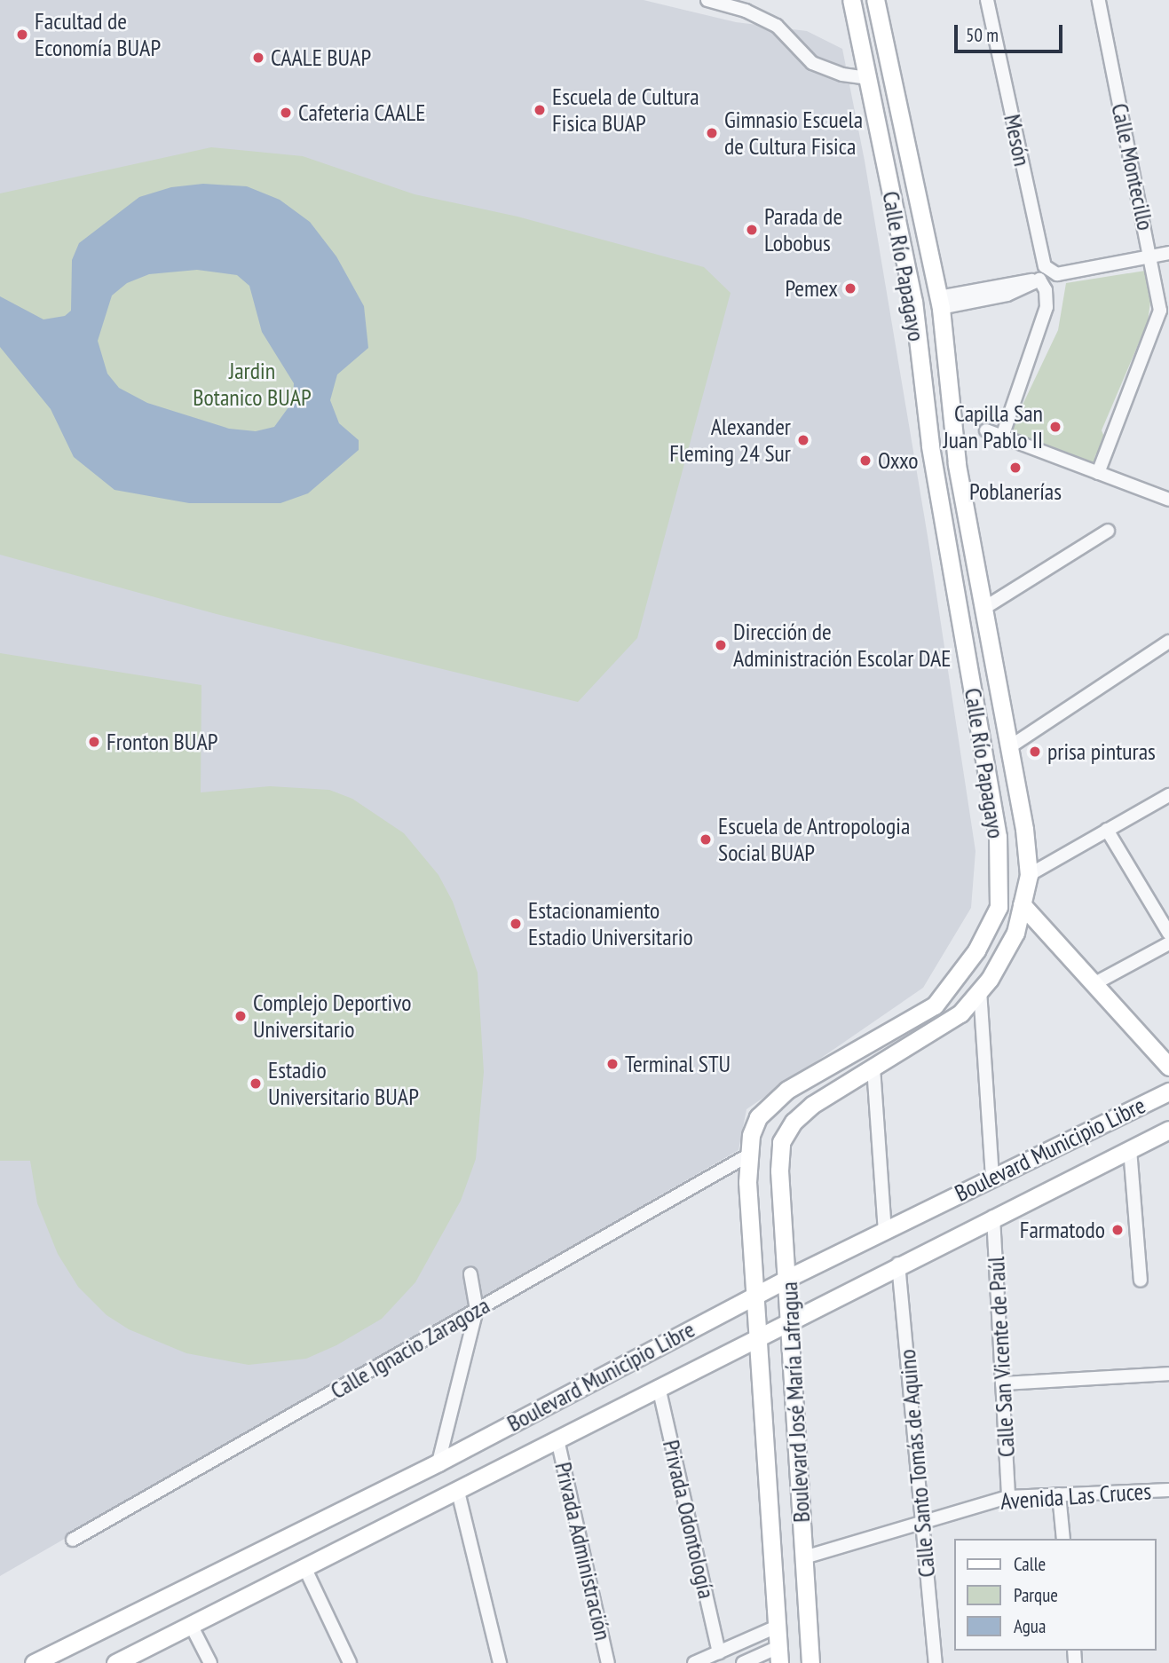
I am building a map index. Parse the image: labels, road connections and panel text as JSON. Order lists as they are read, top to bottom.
{
  "streets": {
    "main road": ["Calle Río Papagayo", "Boulevard Municipio Libre", "Boulevard José María Lafragua"],
    "street": [
      "Mesón",
      "Calle Montecillo",
      "Calle Ignacio Zaragoza",
      "Calle San Vicente de Paúl",
      "Calle Santo Tomás de Aquino",
      "Avenida Las Cruces",
      "Privada Odontología",
      "Privada Administración"
    ]
  },
  "crossings": [
    ["Mesón", "Calle Montecillo"],
    ["Calle Río Papagayo", "Calle Ignacio Zaragoza"],
    ["Calle Río Papagayo", "Boulevard José María Lafragua"],
    ["Boulevard Municipio Libre", "Calle San Vicente de Paúl"],
    ["Boulevard Municipio Libre", "Boulevard José María Lafragua"],
    ["Boulevard Municipio Libre", "Calle Santo Tomás de Aquino"],
    ["Boulevard Municipio Libre", "Privada Odontología"],
    ["Boulevard Municipio Libre", "Privada Administración"],
    ["Calle Ignacio Zaragoza", "Boulevard José María Lafragua"],
    ["Calle San Vicente de Paúl", "Avenida Las Cruces"],
    ["Boulevard José María Lafragua", "Avenida Las Cruces"],
    ["Calle Santo Tomás de Aquino", "Avenida Las Cruces"]
  ],
  "parks": ["Jardin Botanico BUAP"],
  "places": [
    "Facultad de Economía BUAP",
    "CAALE BUAP",
    "Escuela de Cultura Fisica BUAP",
    "Cafeteria CAALE",
    "Gimnasio Escuela de Cultura Fisica",
    "Parada de Lobobus",
    "Pemex",
    "Capilla San Juan Pablo II",
    "Alexander Fleming 24 Sur",
    "Oxxo",
    "Poblanerías",
    "Dirección de Administración Escolar DAE",
    "Fronton BUAP",
    "prisa pinturas",
    "Escuela de Antropologia Social BUAP",
    "Estacionamiento Estadio Universitario",
    "Complejo Deportivo Universitario",
    "Terminal STU",
    "Estadio Universitario BUAP",
    "Farmatodo"
  ],
  "legend": ["Calle", "Parque", "Agua"],
  "scale_bar": "50 m"
}
